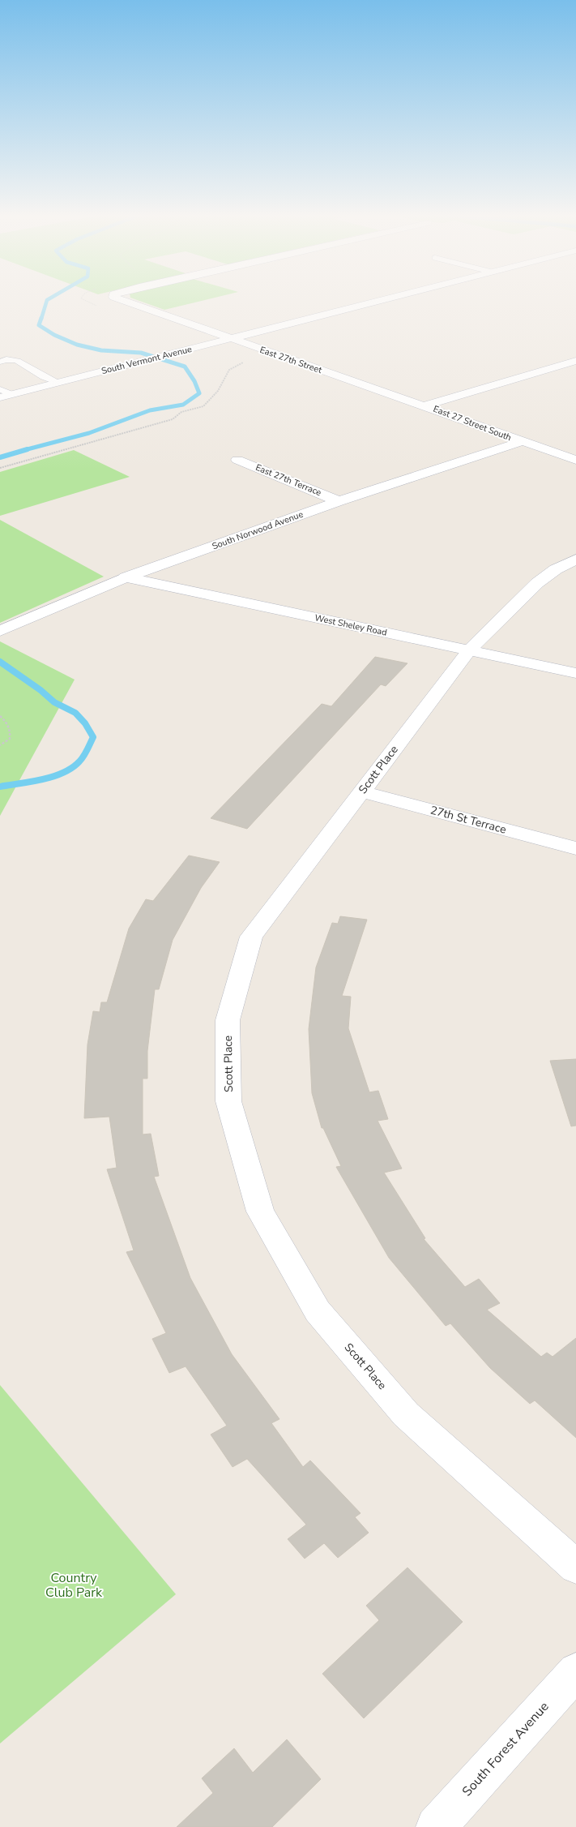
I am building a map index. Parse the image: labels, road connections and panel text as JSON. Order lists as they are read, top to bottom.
{
  "streets": {
    "street": [
      "South Vermont Avenue",
      "East 27th Street",
      "East 27 Street South",
      "East 27th Terrace",
      "South Norwood Avenue",
      "West Sheley Road",
      "Scott Place",
      "27th St Terrace",
      "South Forest Avenue"
    ]
  },
  "crossings": [
    ["South Vermont Avenue", "East 27th Street"],
    ["East 27th Street", "East 27 Street South"],
    ["East 27 Street South", "South Norwood Avenue"],
    ["East 27th Terrace", "South Norwood Avenue"],
    ["South Norwood Avenue", "West Sheley Road"],
    ["West Sheley Road", "Scott Place"],
    ["Scott Place", "27th St Terrace"]
  ],
  "parks": ["Country Club Park"]
}
